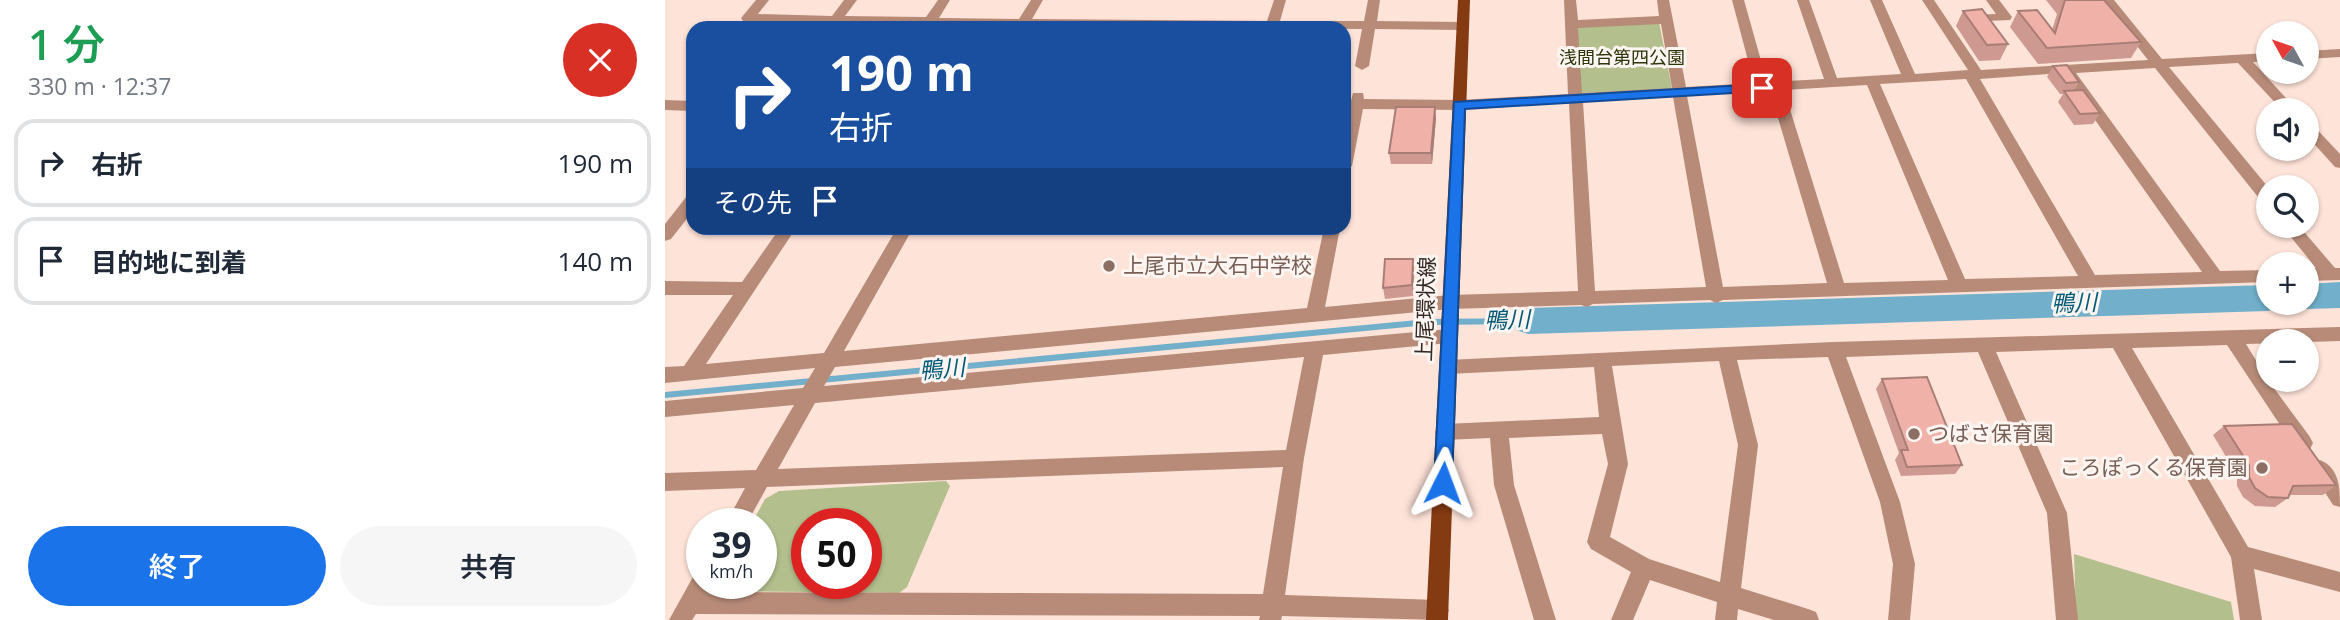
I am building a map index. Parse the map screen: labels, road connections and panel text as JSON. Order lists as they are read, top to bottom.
{
  "streets": {
    "main road": ["上尾環状線"]
  },
  "water": ["鴨川"],
  "parks": ["浅間台第四公園"],
  "places": ["上尾市立大石中学校", "つばさ保育園", "ころぽっくる保育園"],
  "north": "top left",
  "page": {
    "heading": ["1 分", "330 m · 12:37"],
    "map_buttons": ["+", "−"],
    "turn": ["190 m", "右折"],
    "list": [
      {
        "name": "右折",
        "value": "190 m"
      },
      {
        "name": "目的地に到着",
        "value": "140 m"
      }
    ],
    "then": "その先",
    "speed": "39 km/h",
    "limit": "50",
    "buttons": ["終了", "共有"]
  }
}
